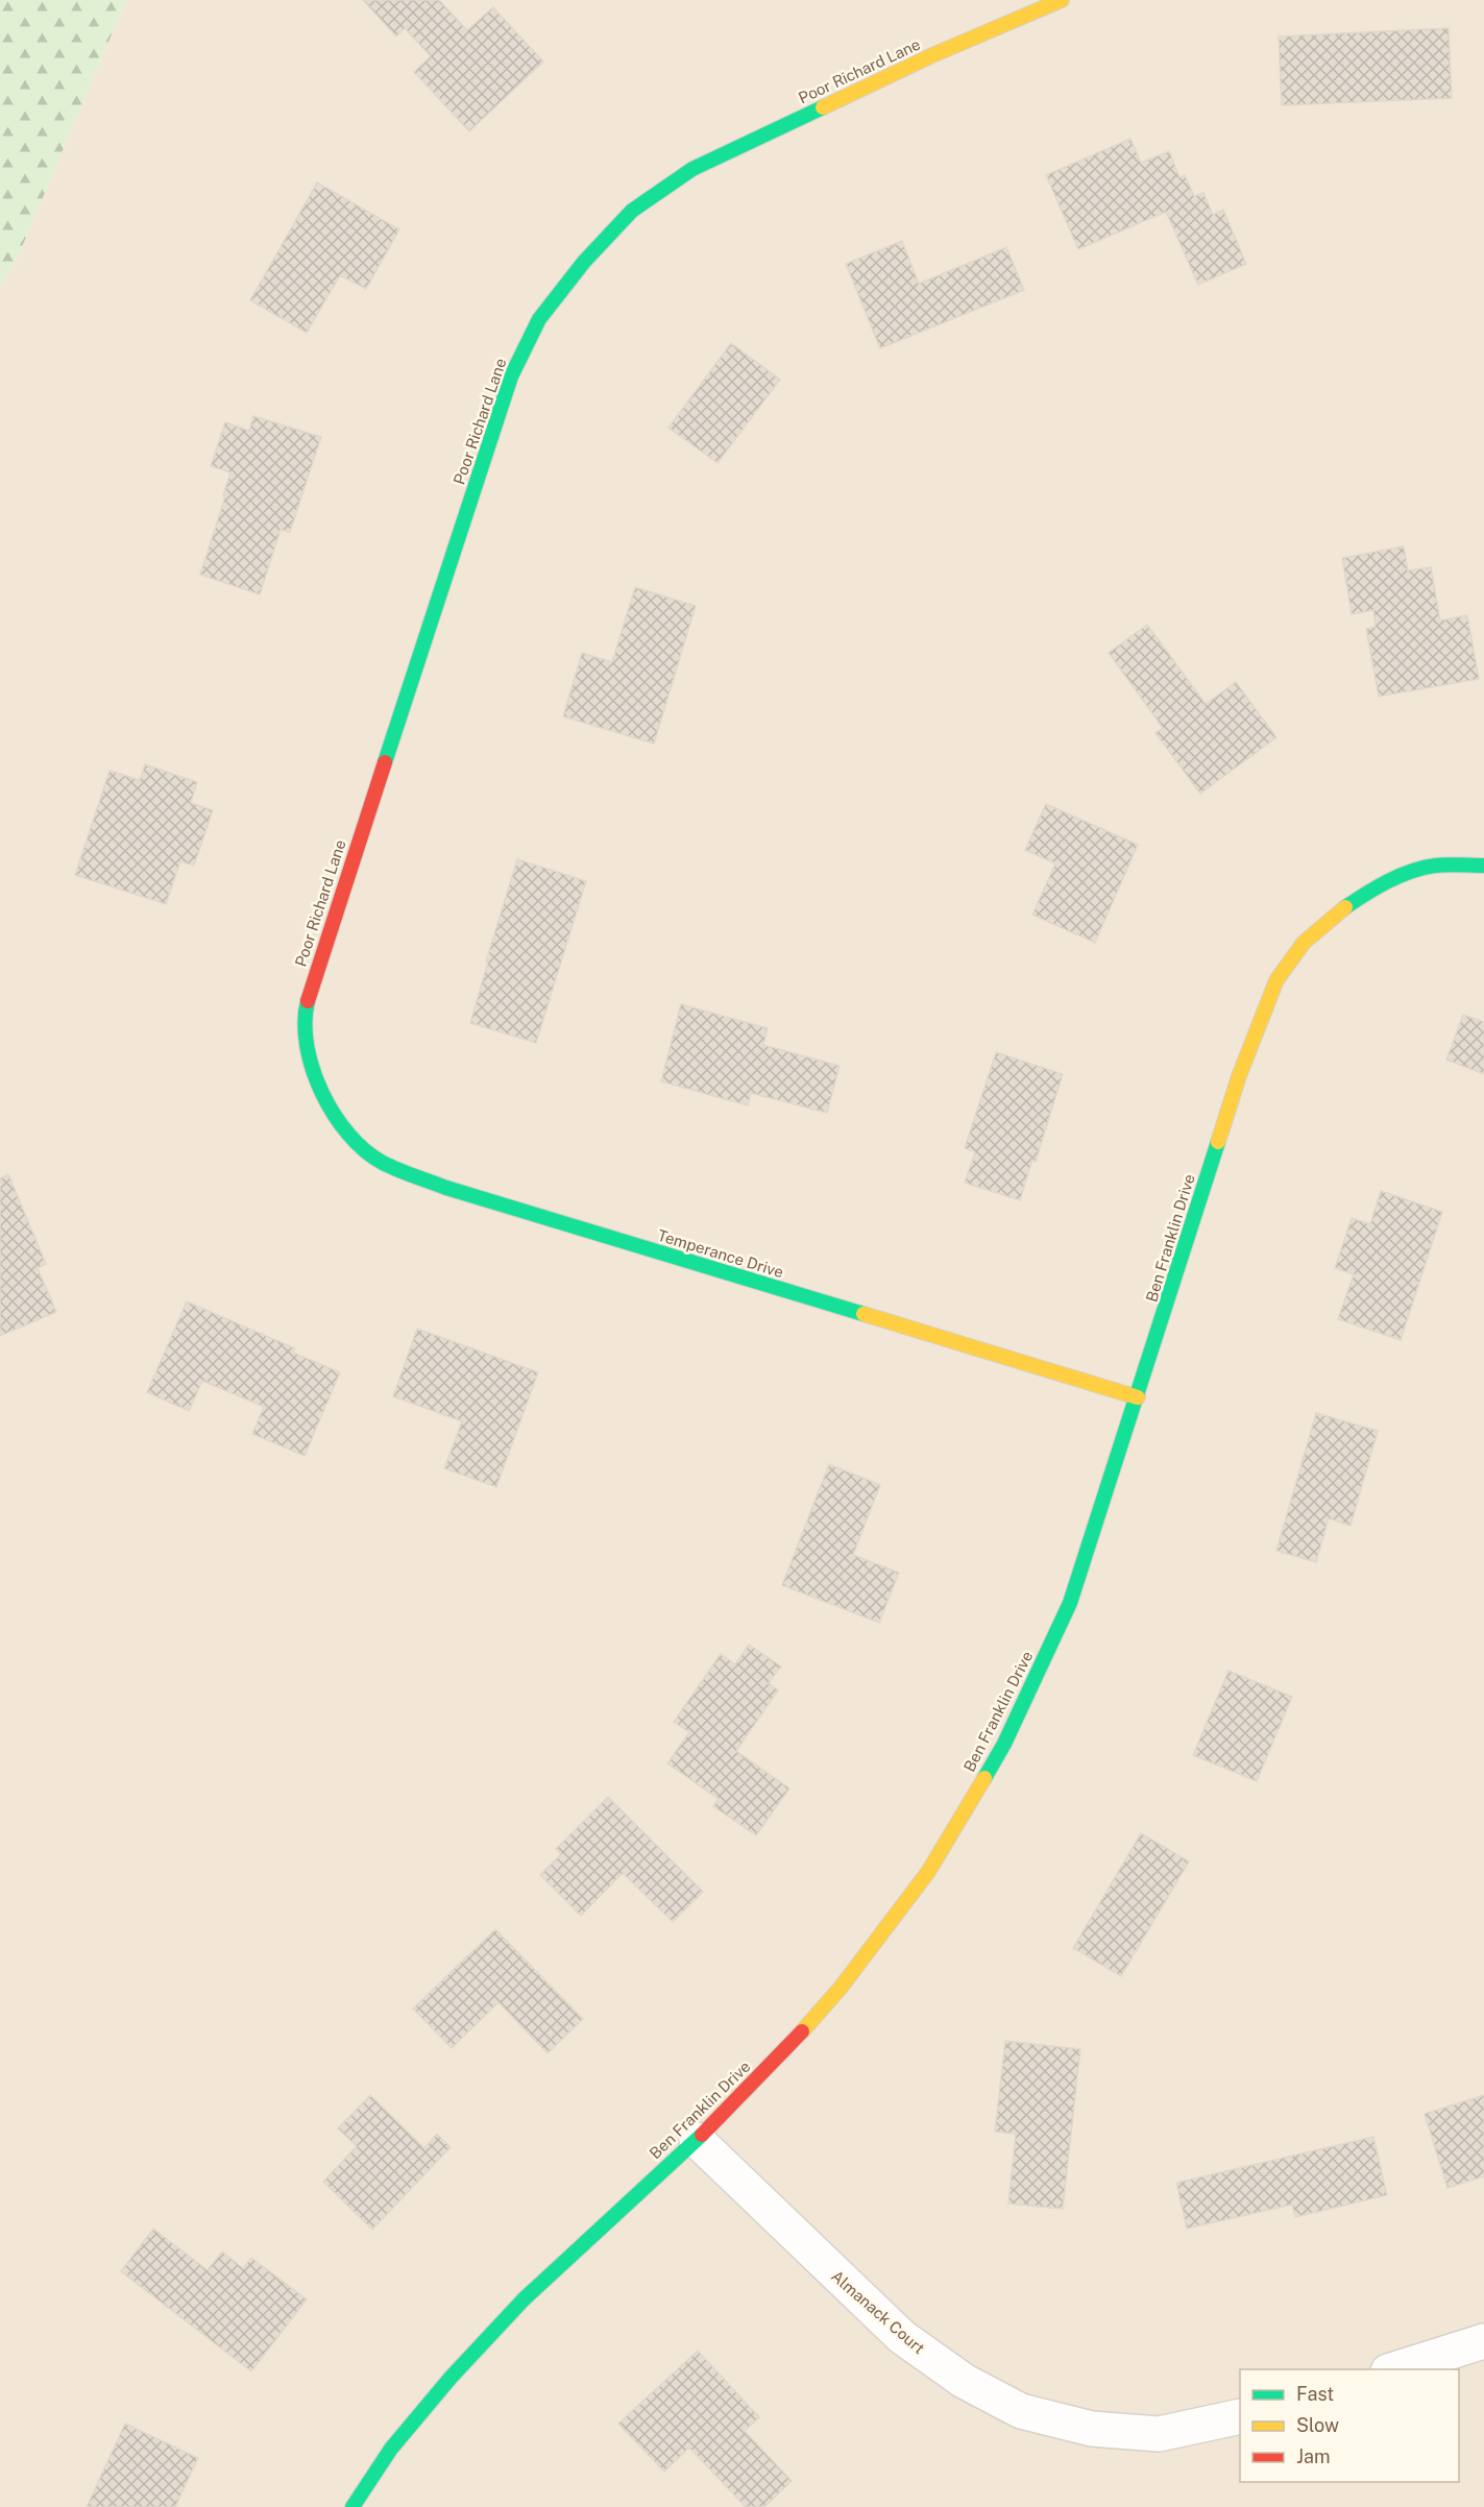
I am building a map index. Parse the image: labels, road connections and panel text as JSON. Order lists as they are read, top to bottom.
{
  "streets": {
    "street": [
      "Poor Richard Lane",
      "Ben Franklin Drive",
      "Temperance Drive",
      "Almanack Court"
    ]
  },
  "crossings": [
    ["Poor Richard Lane", "Temperance Drive"],
    ["Ben Franklin Drive", "Temperance Drive"],
    ["Ben Franklin Drive", "Almanack Court"]
  ],
  "legend": ["Fast", "Slow", "Jam"]
}
